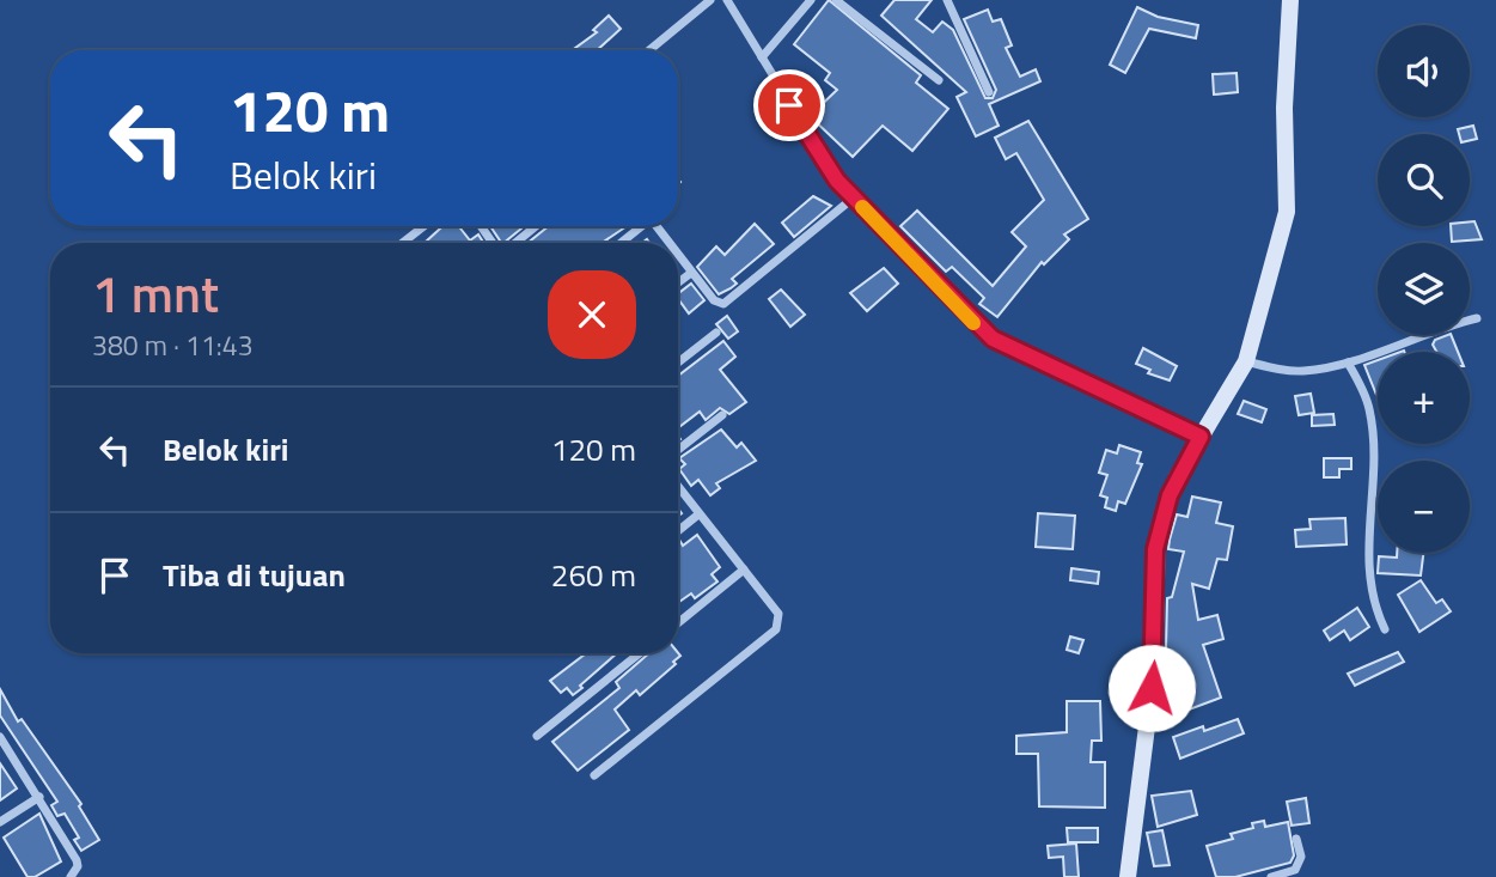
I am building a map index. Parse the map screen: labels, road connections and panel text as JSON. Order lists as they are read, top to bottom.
{
  "page": {
    "map_buttons": ["+", "−"],
    "turn": ["120 m", "Belok kiri"],
    "heading": ["1 mnt", "380 m · 11:43"],
    "list": [
      {
        "name": "Belok kiri",
        "value": "120 m"
      },
      {
        "name": "Tiba di tujuan",
        "value": "260 m"
      }
    ]
  }
}
